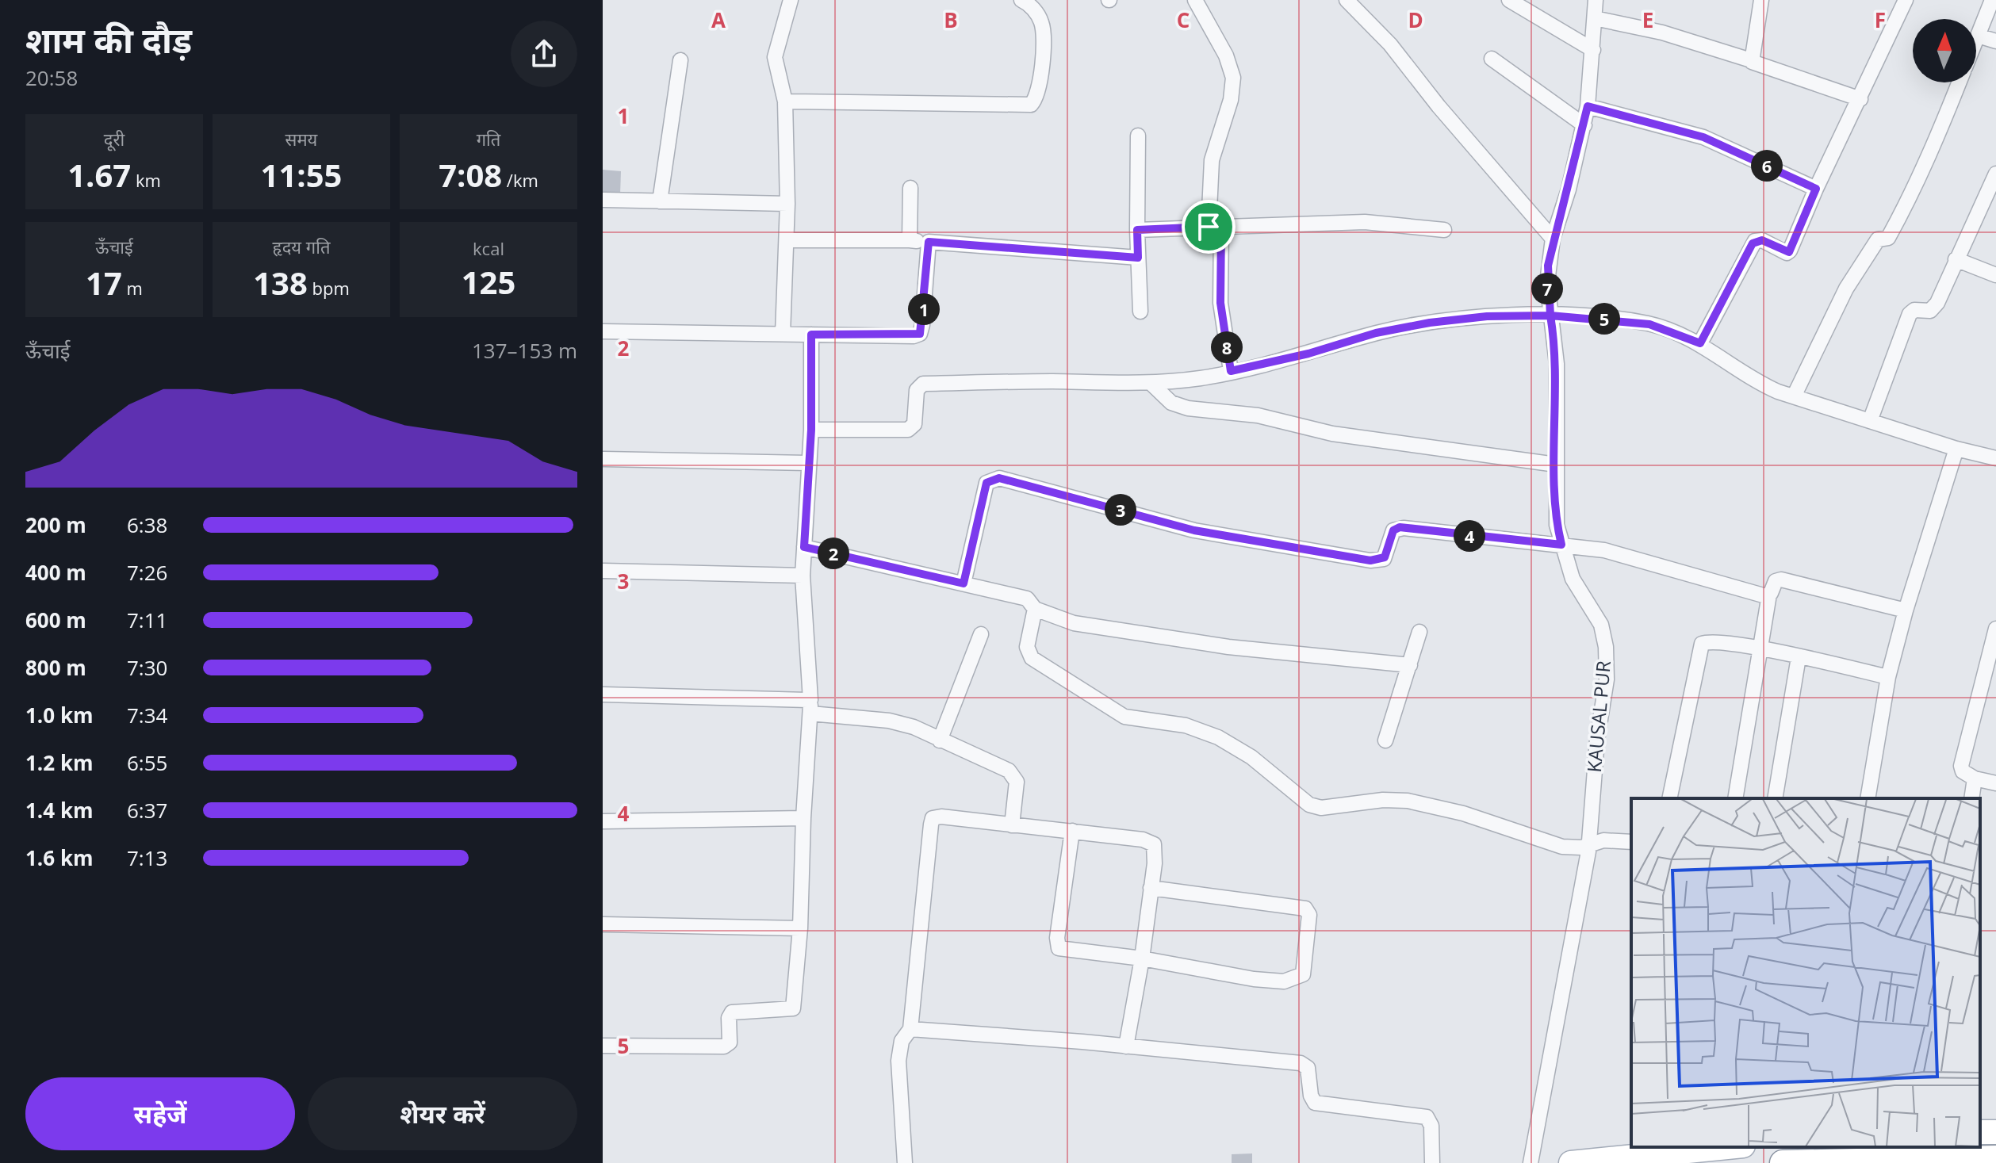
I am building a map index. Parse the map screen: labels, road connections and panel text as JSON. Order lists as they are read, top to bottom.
{
  "streets": {
    "street": ["KAUSAL PUR"]
  },
  "north": "top",
  "page": {
    "heading": ["शाम की दौड़", "20:58"],
    "stats": [
      ["दूरी", "1.67 km"],
      ["समय", "11:55"],
      ["गति", "7:08 /km"],
      ["ऊँचाई", "17 m"],
      ["हृदय गति", "138 bpm"],
      ["kcal", "125"]
    ],
    "pins": [
      "6",
      "7",
      "1",
      "5",
      "8",
      "3",
      "4",
      "2"
    ],
    "chart": ["ऊँचाई", "137–153 m"],
    "list": [
      {
        "name": "200 m",
        "note": "6:38"
      },
      {
        "name": "400 m",
        "note": "7:26"
      },
      {
        "name": "600 m",
        "note": "7:11"
      },
      {
        "name": "800 m",
        "note": "7:30"
      },
      {
        "name": "1.0 km",
        "note": "7:34"
      },
      {
        "name": "1.2 km",
        "note": "6:55"
      },
      {
        "name": "1.4 km",
        "note": "6:37"
      },
      {
        "name": "1.6 km",
        "note": "7:13"
      }
    ],
    "buttons": ["सहेजें", "शेयर करें"]
  },
  "grid": {
    "columns": [
      "A",
      "B",
      "C",
      "D",
      "E",
      "F"
    ],
    "rows": [
      "1",
      "2",
      "3",
      "4",
      "5"
    ]
  }
}
